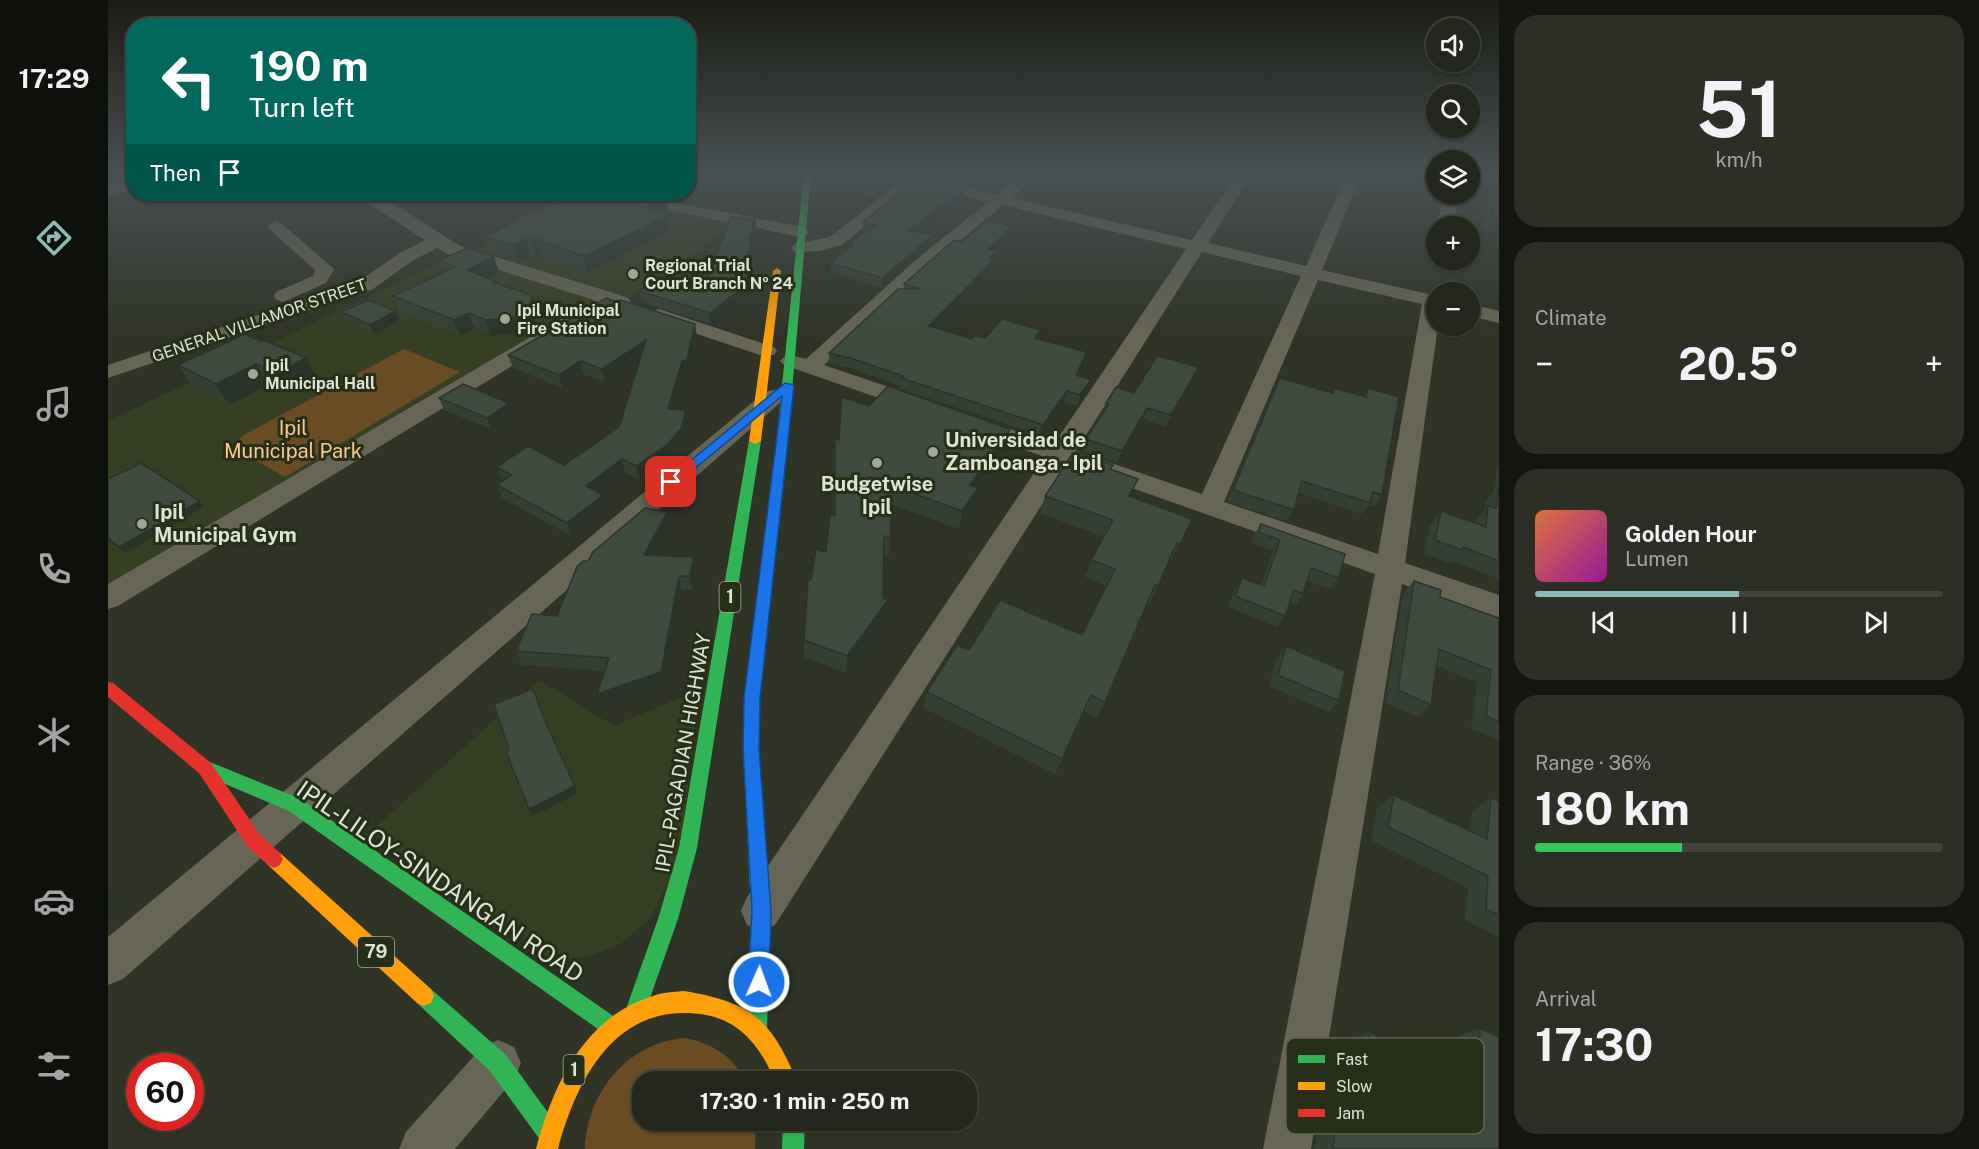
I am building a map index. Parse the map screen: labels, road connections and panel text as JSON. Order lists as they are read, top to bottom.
{
  "streets": {
    "main road": [
      "1",
      "IPIL-PAGADIAN HIGHWAY",
      "IPIL-LILOY-SINDANGAN ROAD",
      "79"
    ],
    "street": ["GENERAL VILLAMOR STREET"]
  },
  "crossings": [
    ["1", "IPIL-PAGADIAN HIGHWAY"],
    ["1", "IPIL-LILOY-SINDANGAN ROAD"]
  ],
  "parks": ["Ipil Municipal Park"],
  "places": [
    "Regional Trial Court Branch № 24",
    "Ipil Municipal Fire Station",
    "Ipil Municipal Hall",
    "Universidad de Zamboanga - Ipil",
    "Budgetwise Ipil",
    "Ipil Municipal Gym"
  ],
  "legend": ["Fast", "Slow", "Jam"],
  "page": {
    "tabs": "17:29",
    "tile": [
      ["51", "km/h"],
      "Climate",
      ["Range · 36%", "180 km"],
      ["Arrival", "17:30"]
    ],
    "map_buttons": ["+", "−"],
    "turn": ["190 m", "Turn left"],
    "then": "Then",
    "heat": ["−", "20.5°", "+"],
    "song": ["Golden Hour", "Lumen"],
    "limit": "60",
    "trip": "17:30 · 1 min · 250 m"
  }
}
